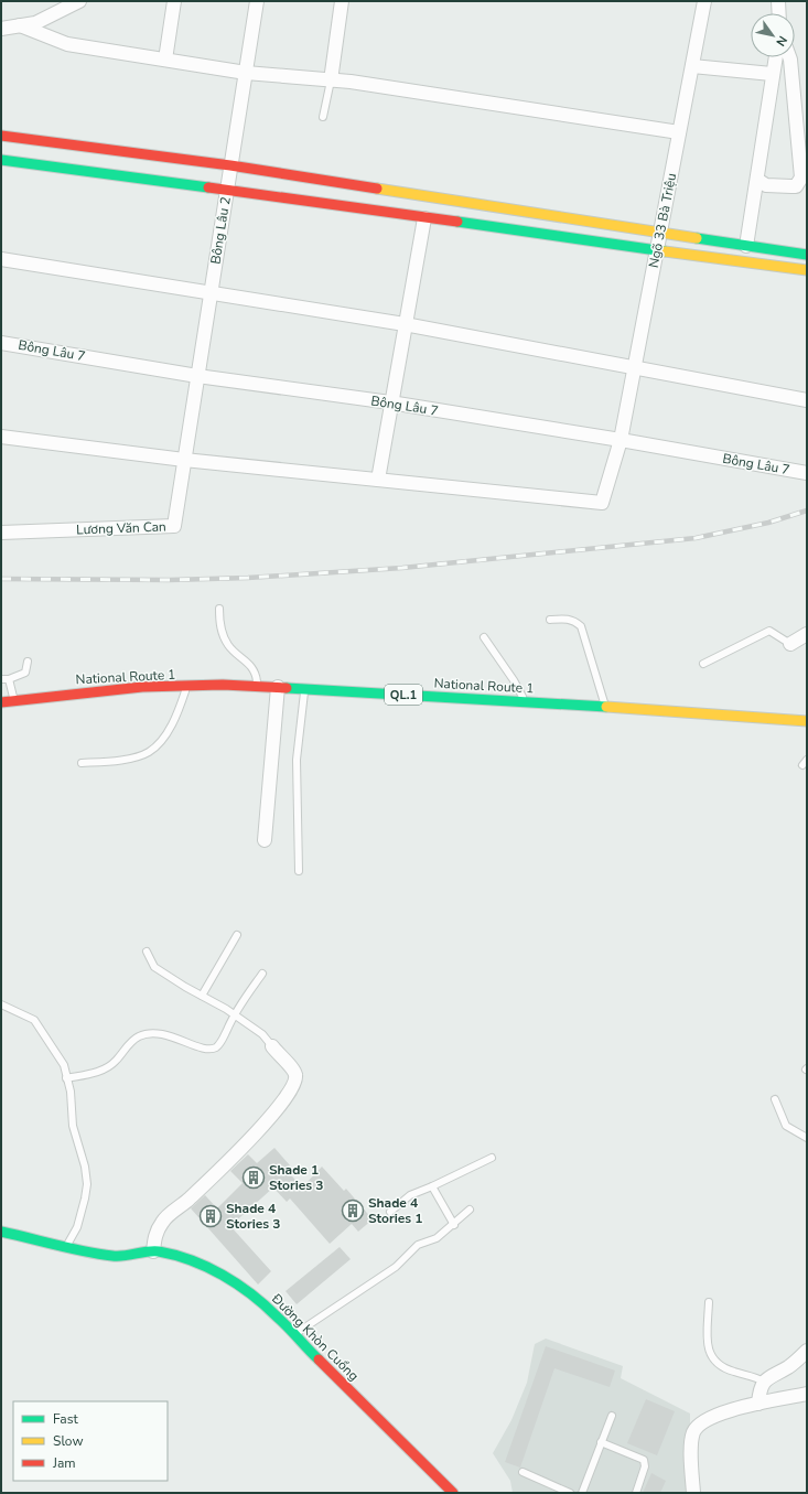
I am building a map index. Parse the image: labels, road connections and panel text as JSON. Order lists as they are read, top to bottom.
{
  "streets": {
    "main road": ["National Route 1", "QL.1", "Đường Khòn Cuổng"],
    "street": [
      "Ngõ 33 Bà Triệu",
      "Bông Lâu 2",
      "Bông Lâu 7",
      "Lương Văn Can"
    ]
  },
  "crossings": [
    ["Ngõ 33 Bà Triệu", "Bông Lâu 7"],
    ["Bông Lâu 2", "Bông Lâu 7"],
    ["Bông Lâu 2", "Lương Văn Can"]
  ],
  "places": {
    "building": ["Shade 1 Stories 3", "Shade 4 Stories 1", "Shade 4 Stories 3"]
  },
  "legend": ["Fast", "Slow", "Jam"],
  "north": "bottom right"
}
